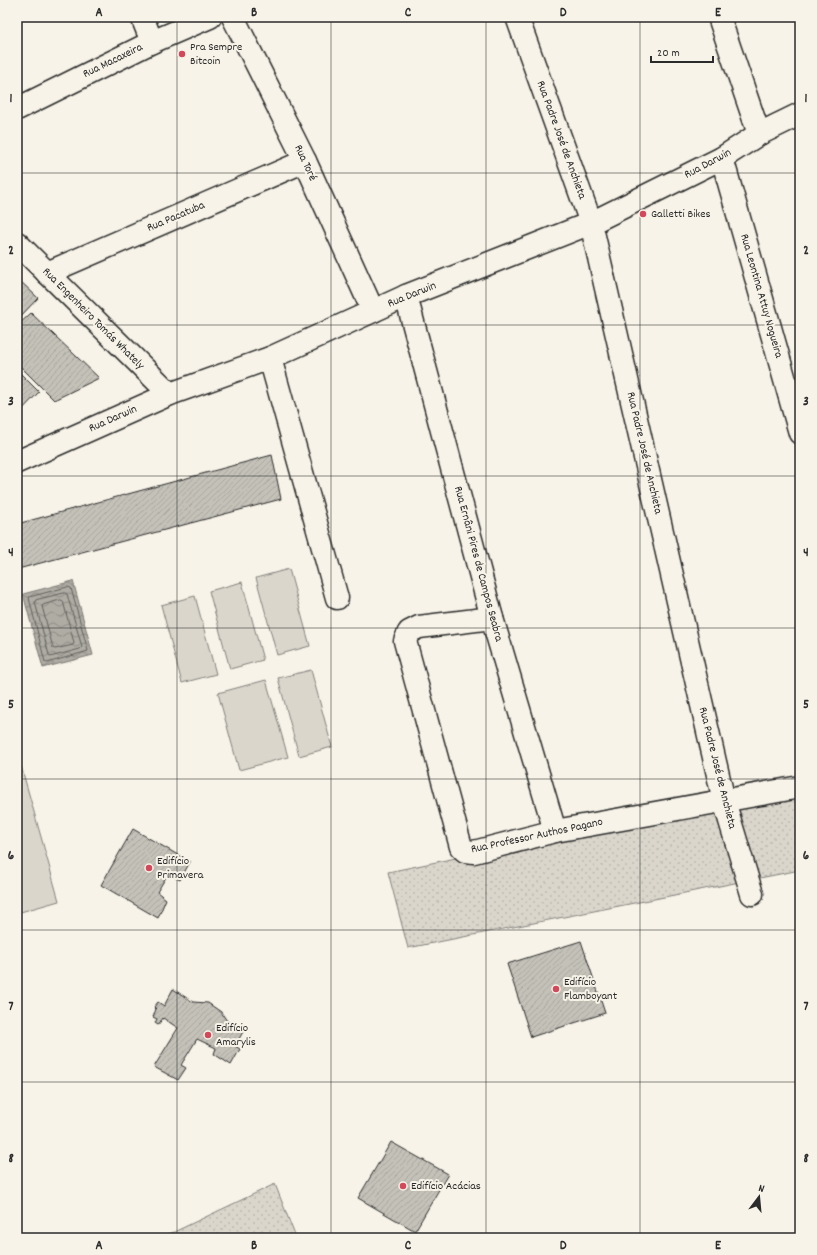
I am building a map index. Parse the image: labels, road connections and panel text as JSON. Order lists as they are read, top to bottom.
{
  "streets": {
    "street": [
      "Rua Macaxeira",
      "Rua Padre José de Anchieta",
      "Rua Toré",
      "Rua Darwin",
      "Rua Pacatuba",
      "Rua Leontina Attuy Nogueira",
      "Rua Engenheiro Tomás Whately",
      "Rua Ernâni Pires de Campos Seabra",
      "Rua Professor Authos Pagano"
    ]
  },
  "crossings": [
    ["Rua Padre José de Anchieta", "Rua Darwin"],
    ["Rua Padre José de Anchieta", "Rua Professor Authos Pagano"],
    ["Rua Toré", "Rua Darwin"],
    ["Rua Toré", "Rua Pacatuba"],
    ["Rua Darwin", "Rua Leontina Attuy Nogueira"],
    ["Rua Darwin", "Rua Engenheiro Tomás Whately"],
    ["Rua Darwin", "Rua Ernâni Pires de Campos Seabra"],
    ["Rua Pacatuba", "Rua Engenheiro Tomás Whately"],
    ["Rua Ernâni Pires de Campos Seabra", "Rua Professor Authos Pagano"]
  ],
  "places": [
    "Pra Sempre Bitcoin",
    "Galletti Bikes",
    "Edifício Primavera",
    "Edifício Flamboyant",
    "Edifício Amarylis",
    "Edifício Acácias"
  ],
  "scale_bar": "20 m",
  "north": "top",
  "grid": {
    "columns": [
      "A",
      "B",
      "C",
      "D",
      "E"
    ],
    "rows": [
      "1",
      "2",
      "3",
      "4",
      "5",
      "6",
      "7",
      "8"
    ]
  }
}
